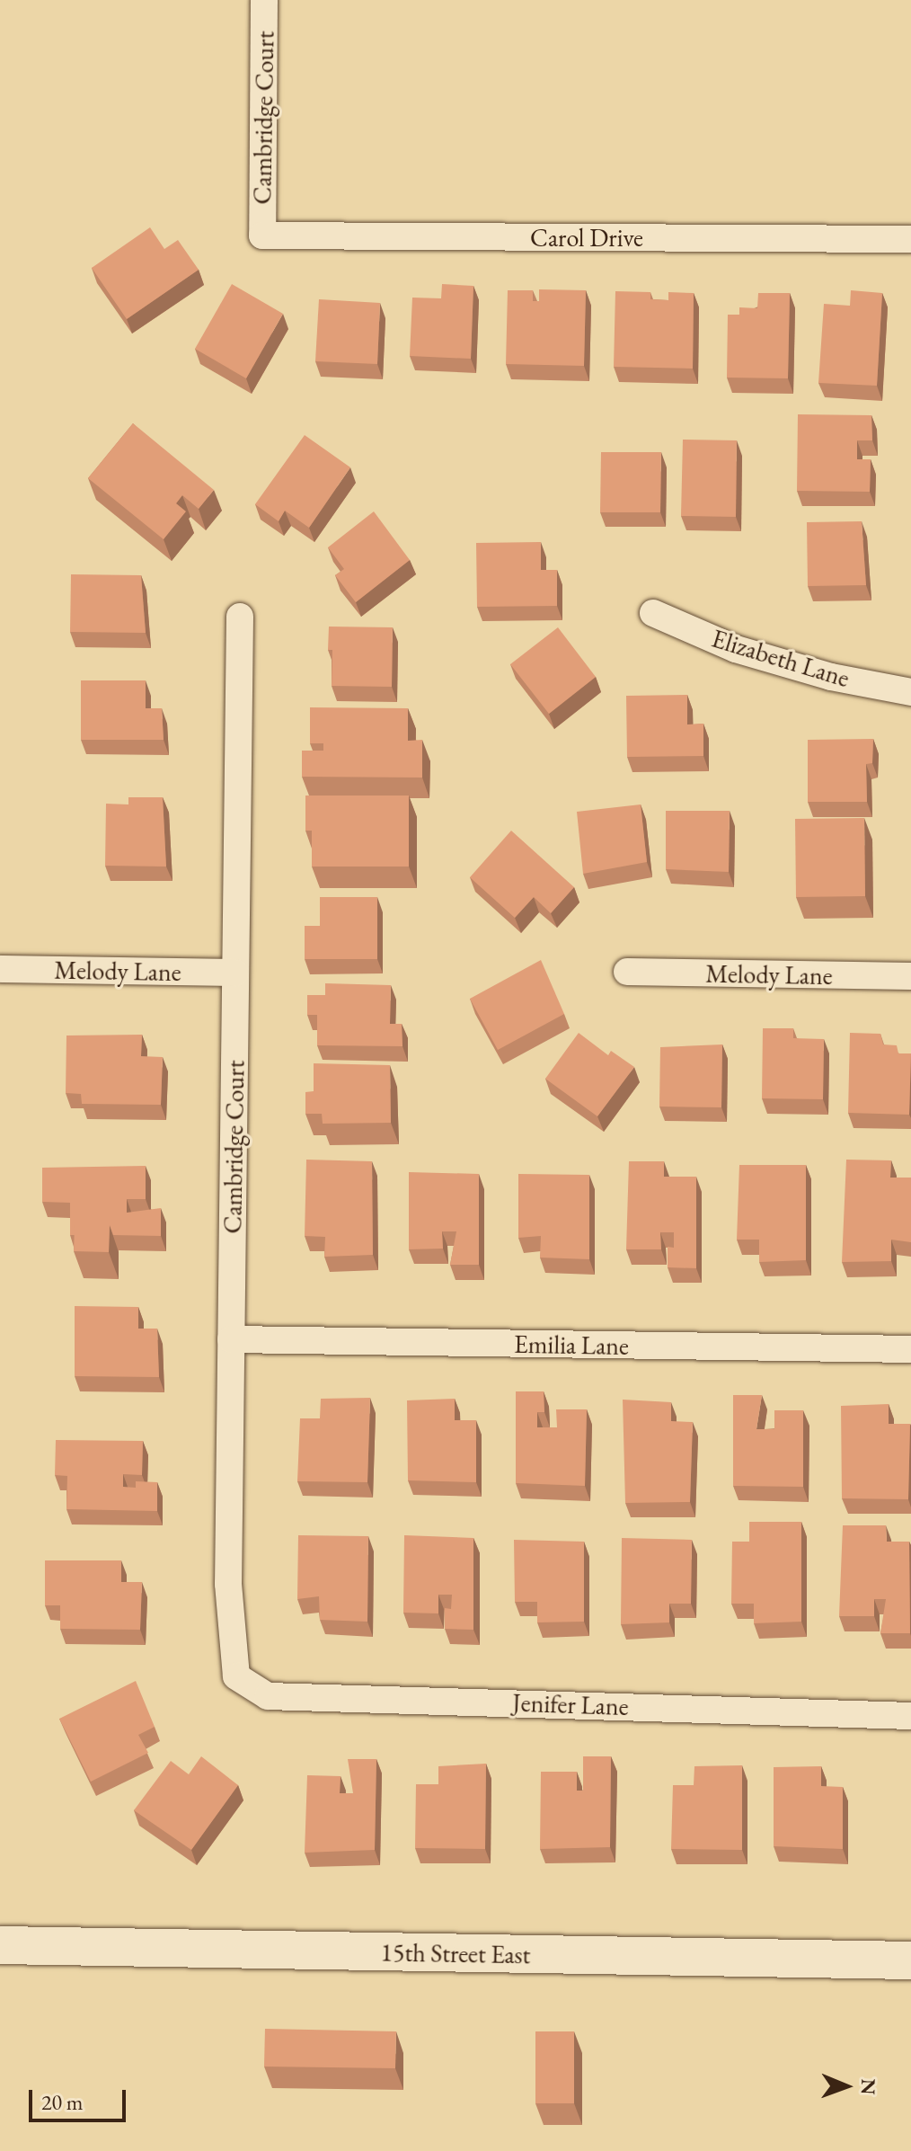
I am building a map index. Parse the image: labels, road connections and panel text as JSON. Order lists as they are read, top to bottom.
{
  "streets": {
    "street": [
      "Cambridge Court",
      "Carol Drive",
      "Elizabeth Lane",
      "Melody Lane",
      "Emilia Lane",
      "Jenifer Lane",
      "15th Street East"
    ]
  },
  "crossings": [
    ["Cambridge Court", "Carol Drive"],
    ["Cambridge Court", "Melody Lane"],
    ["Cambridge Court", "Emilia Lane"],
    ["Cambridge Court", "Jenifer Lane"]
  ],
  "scale_bar": "20 m",
  "north": "right"
}
